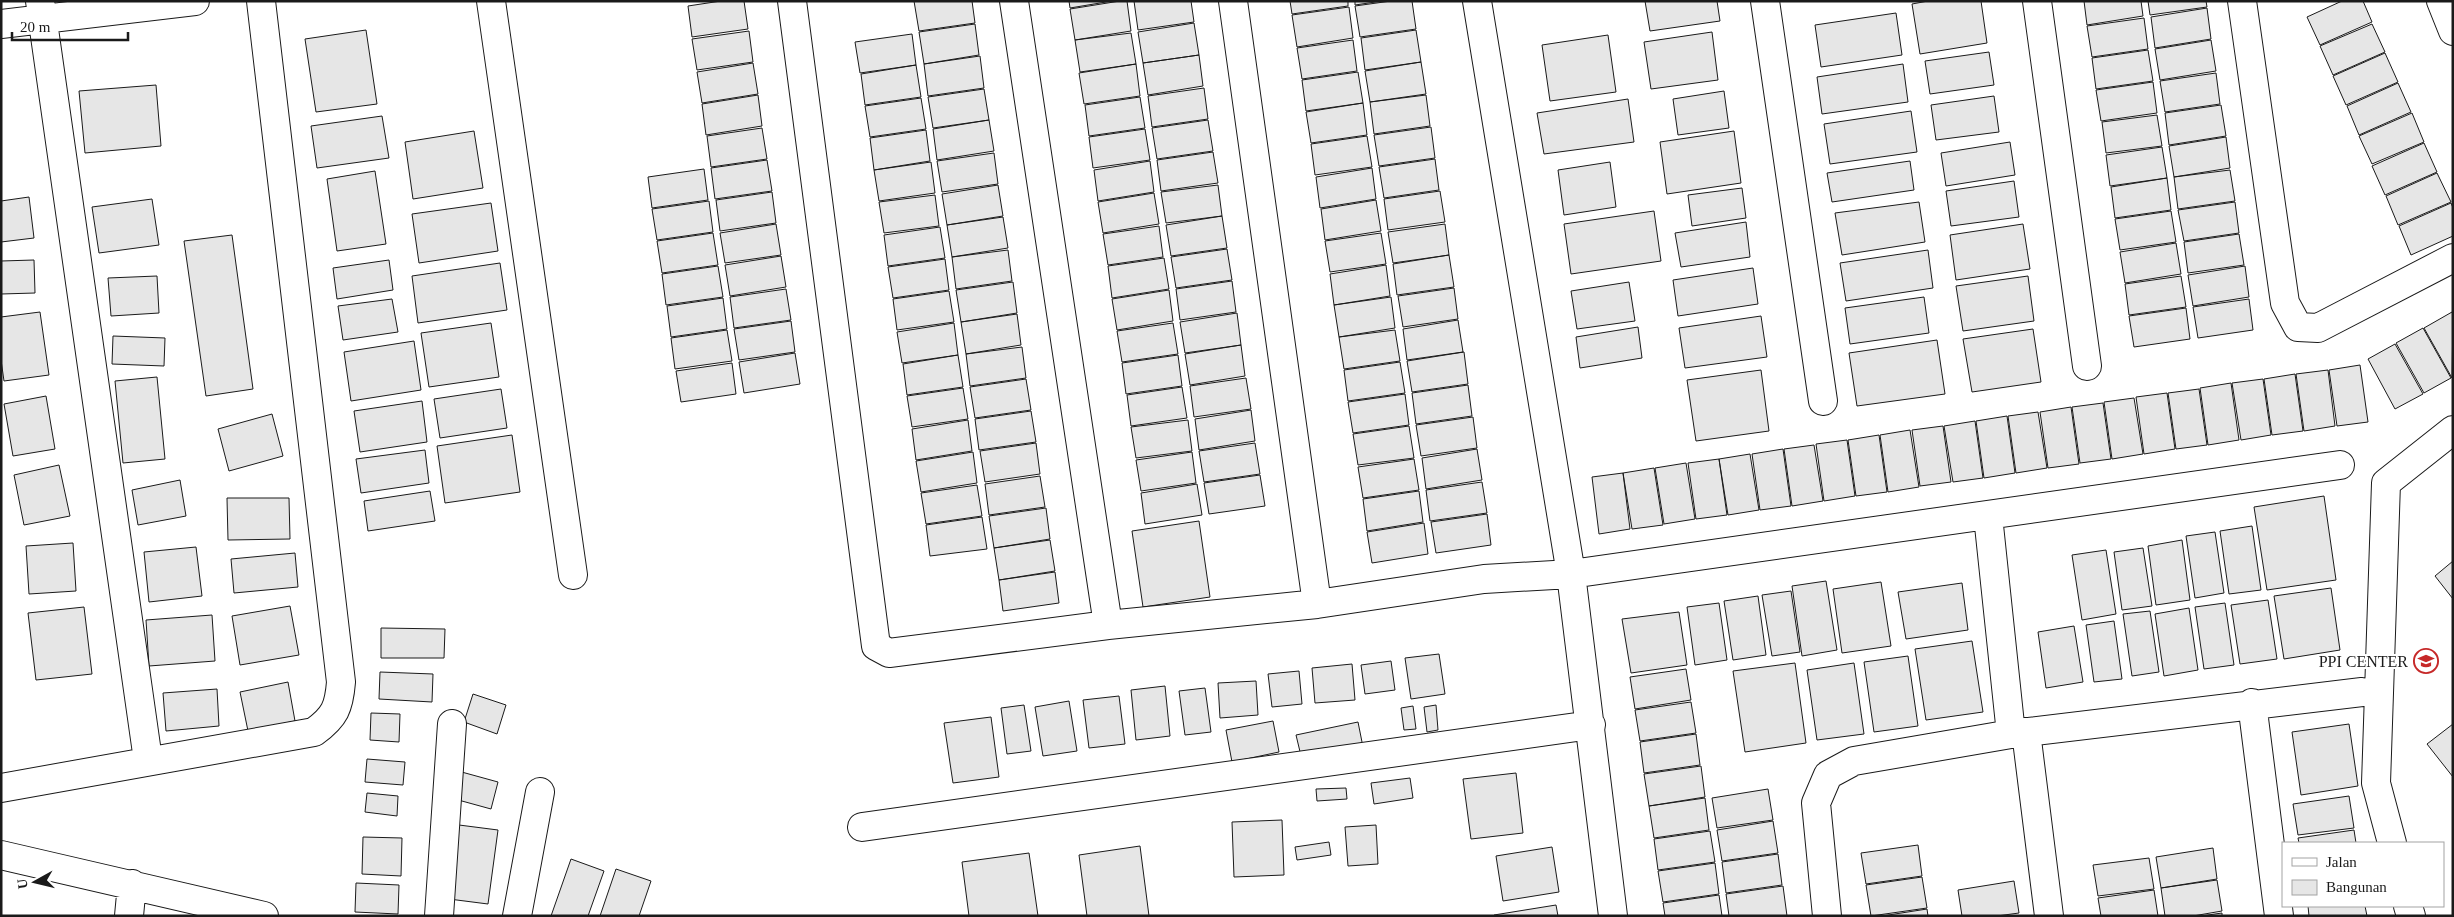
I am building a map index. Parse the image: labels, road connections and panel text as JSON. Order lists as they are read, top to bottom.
{
  "places": {
    "school or university": ["PPI CENTER"]
  },
  "legend": ["Jalan", "Bangunan"],
  "scale_bar": "20 m",
  "north": "left"
}
